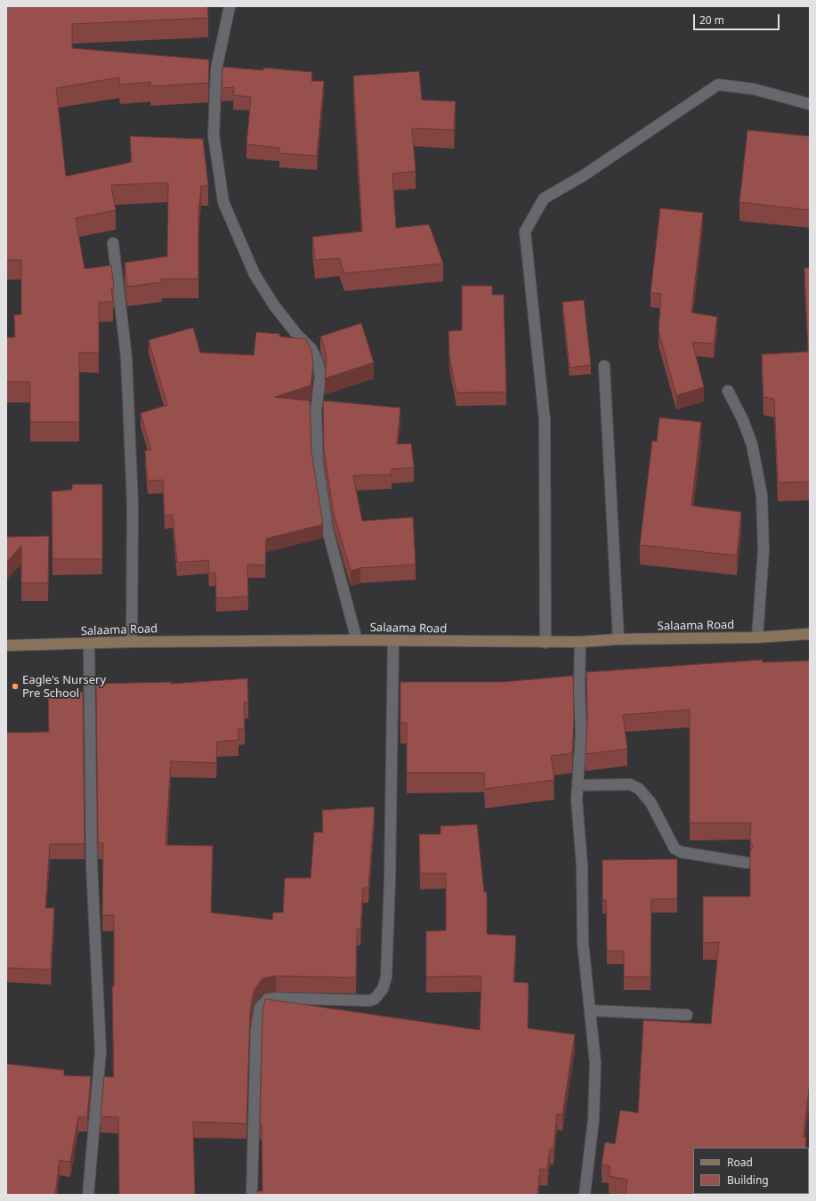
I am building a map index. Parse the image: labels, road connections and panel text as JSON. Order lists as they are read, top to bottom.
{
  "streets": {
    "main road": ["Salaama Road"]
  },
  "places": ["Eagle's Nursery Pre School"],
  "legend": ["Road", "Building"],
  "scale_bar": "20 m"
}
